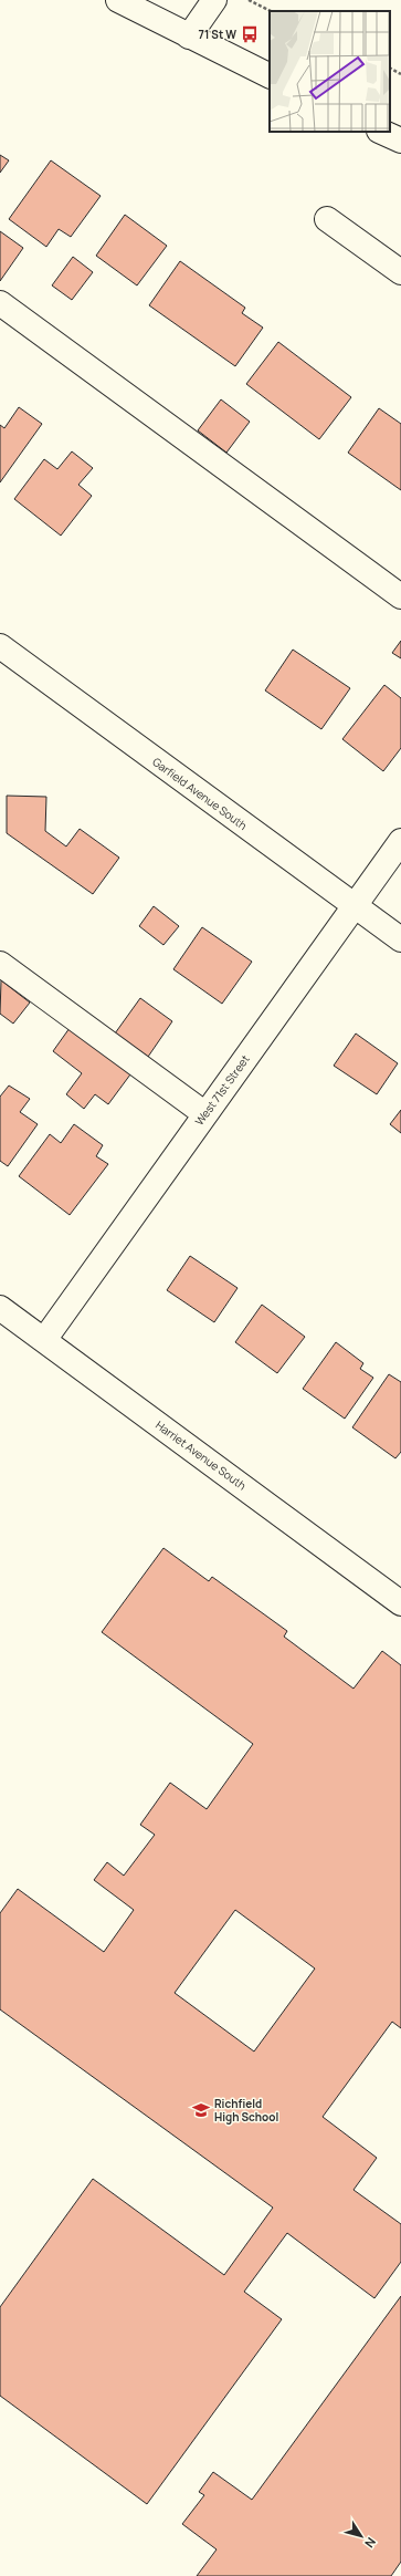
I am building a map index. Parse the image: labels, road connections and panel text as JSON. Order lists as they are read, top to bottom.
{
  "streets": {
    "street": ["Garfield Avenue South", "West 71st Street", "Harriet Avenue South"]
  },
  "crossings": [
    ["Garfield Avenue South", "West 71st Street"],
    ["West 71st Street", "Harriet Avenue South"]
  ],
  "places": {
    "bus stop": ["71 St W"],
    "school or university": ["Richfield High School"]
  },
  "north": "bottom right"
}
